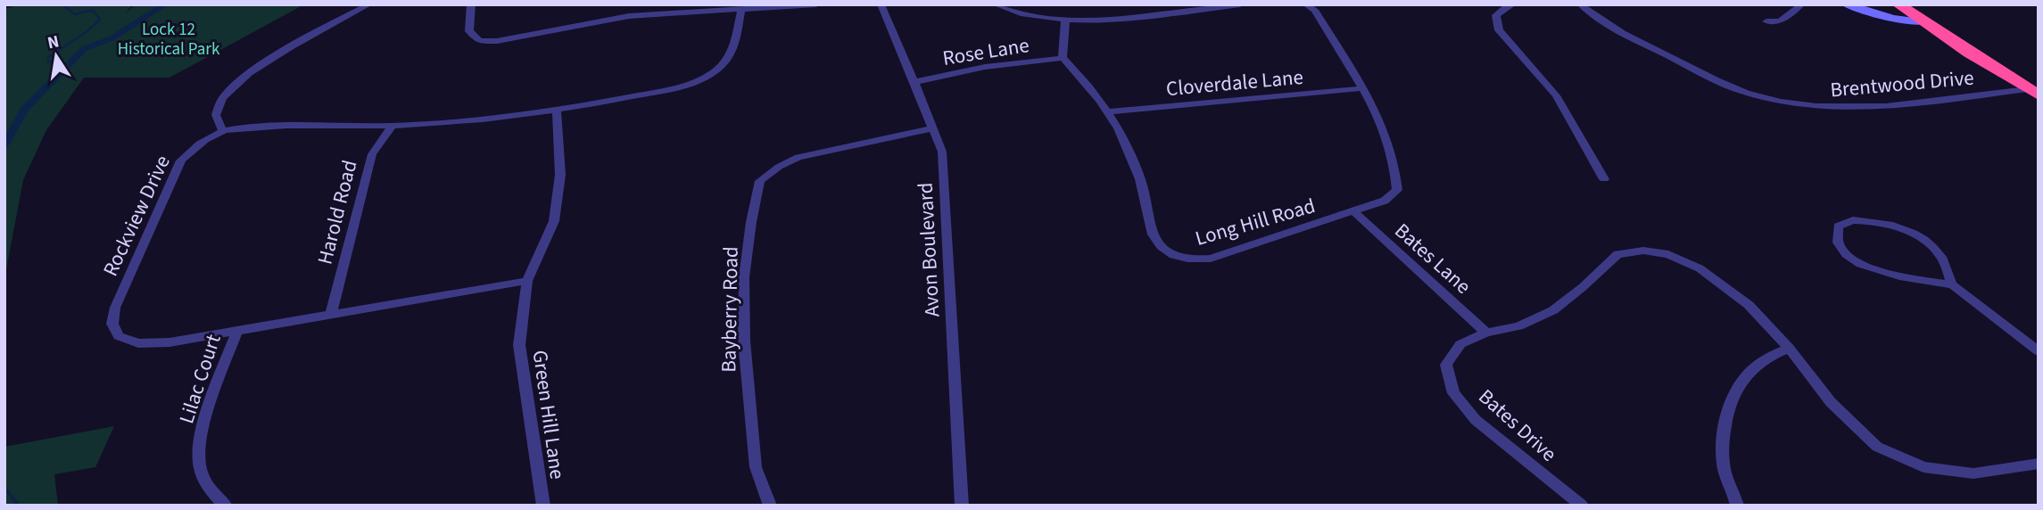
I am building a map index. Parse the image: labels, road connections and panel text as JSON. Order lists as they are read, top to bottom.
{
  "streets": {
    "street": [
      "Rose Lane",
      "Cloverdale Lane",
      "Brentwood Drive",
      "Harold Road",
      "Rockview Drive",
      "Long Hill Road",
      "Avon Boulevard",
      "Bates Lane",
      "Bayberry Road",
      "Lilac Court",
      "Green Hill Lane",
      "Bates Drive"
    ]
  },
  "crossings": [
    ["Rose Lane", "Long Hill Road"],
    ["Rose Lane", "Avon Boulevard"],
    ["Cloverdale Lane", "Long Hill Road"],
    ["Harold Road", "Rockview Drive"],
    ["Rockview Drive", "Lilac Court"],
    ["Rockview Drive", "Green Hill Lane"],
    ["Long Hill Road", "Bates Lane"],
    ["Avon Boulevard", "Bayberry Road"],
    ["Bates Lane", "Bates Drive"]
  ],
  "parks": ["Lock 12 Historical Park"],
  "north": "top"
}
